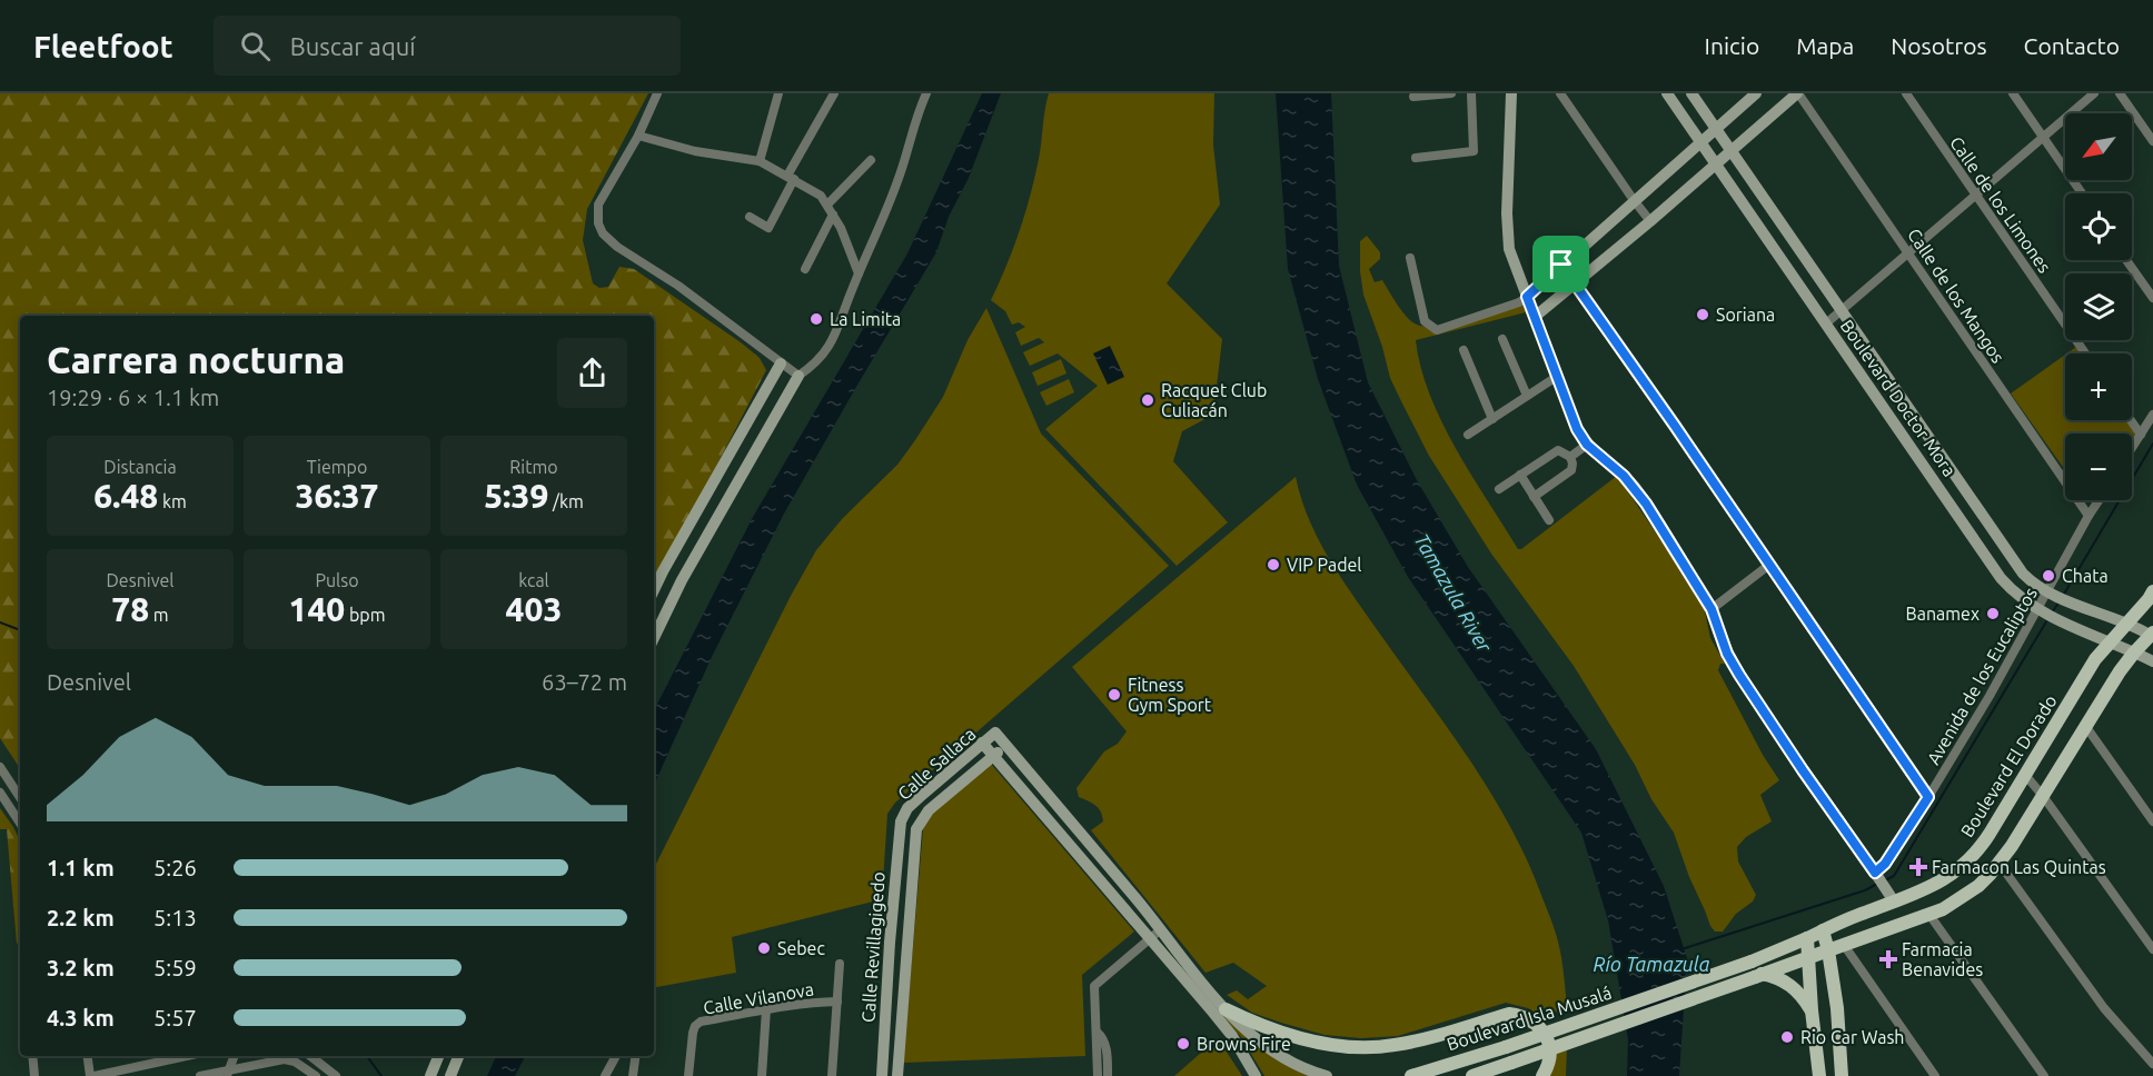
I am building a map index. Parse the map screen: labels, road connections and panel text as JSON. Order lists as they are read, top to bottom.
{
  "streets": {
    "main road": ["Boulevard El Dorado", "Boulevard Isla Musalá"],
    "street": [
      "Calle de los Limones",
      "Calle de los Mangos",
      "Boulevard Doctor Mora",
      "Avenida de los Eucaliptos",
      "Calle Sallaca",
      "Calle Revillagigedo",
      "Calle Vilanova"
    ]
  },
  "crossings": [
    ["Calle de los Mangos", "Avenida de los Eucaliptos"],
    ["Boulevard Doctor Mora", "Avenida de los Eucaliptos"],
    ["Boulevard Doctor Mora", "Boulevard El Dorado"],
    ["Calle Sallaca", "Calle Revillagigedo"],
    ["Boulevard El Dorado", "Boulevard Isla Musalá"]
  ],
  "water": ["Tamazula River", "Río Tamazula"],
  "places": {
    "other": [
      "Soriana",
      "La Limita",
      "Racquet Club Culiacán",
      "VIP Padel",
      "Chata",
      "Banamex",
      "Fitness Gym Sport",
      "Sebec",
      "Rio Car Wash",
      "Browns Fire"
    ],
    "health": ["Farmacon Las Quintas", "Farmacia Benavides"]
  },
  "north": "bottom left",
  "page": {
    "header": "Fleetfoot",
    "search": "Buscar aquí",
    "nav": [
      "Inicio",
      "Mapa",
      "Nosotros",
      "Contacto"
    ],
    "map_buttons": ["+", "−"],
    "heading": ["Carrera nocturna", "19:29 · 6 × 1.1 km"],
    "stats": [
      ["Distancia", "6.48 km"],
      ["Tiempo", "36:37"],
      ["Ritmo", "5:39 /km"],
      ["Desnivel", "78 m"],
      ["Pulso", "140 bpm"],
      ["kcal", "403"]
    ],
    "chart": ["Desnivel", "63–72 m"],
    "list": [
      {
        "name": "1.1 km",
        "note": "5:26"
      },
      {
        "name": "2.2 km",
        "note": "5:13"
      },
      {
        "name": "3.2 km",
        "note": "5:59"
      },
      {
        "name": "4.3 km",
        "note": "5:57"
      }
    ]
  }
}
